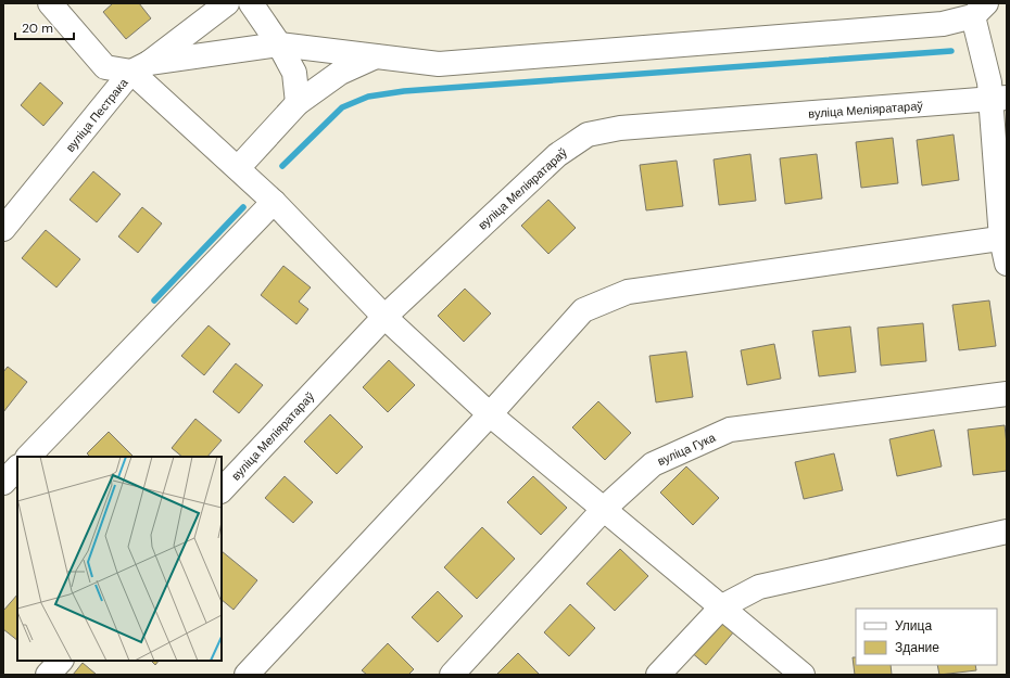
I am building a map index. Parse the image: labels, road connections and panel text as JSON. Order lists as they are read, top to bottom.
{
  "streets": {
    "street": ["вуліца Меліяратараў", "вуліца Пестрака", "вуліца Гука"]
  },
  "legend": ["Улица", "Здание"],
  "scale_bar": "20 m"
}
